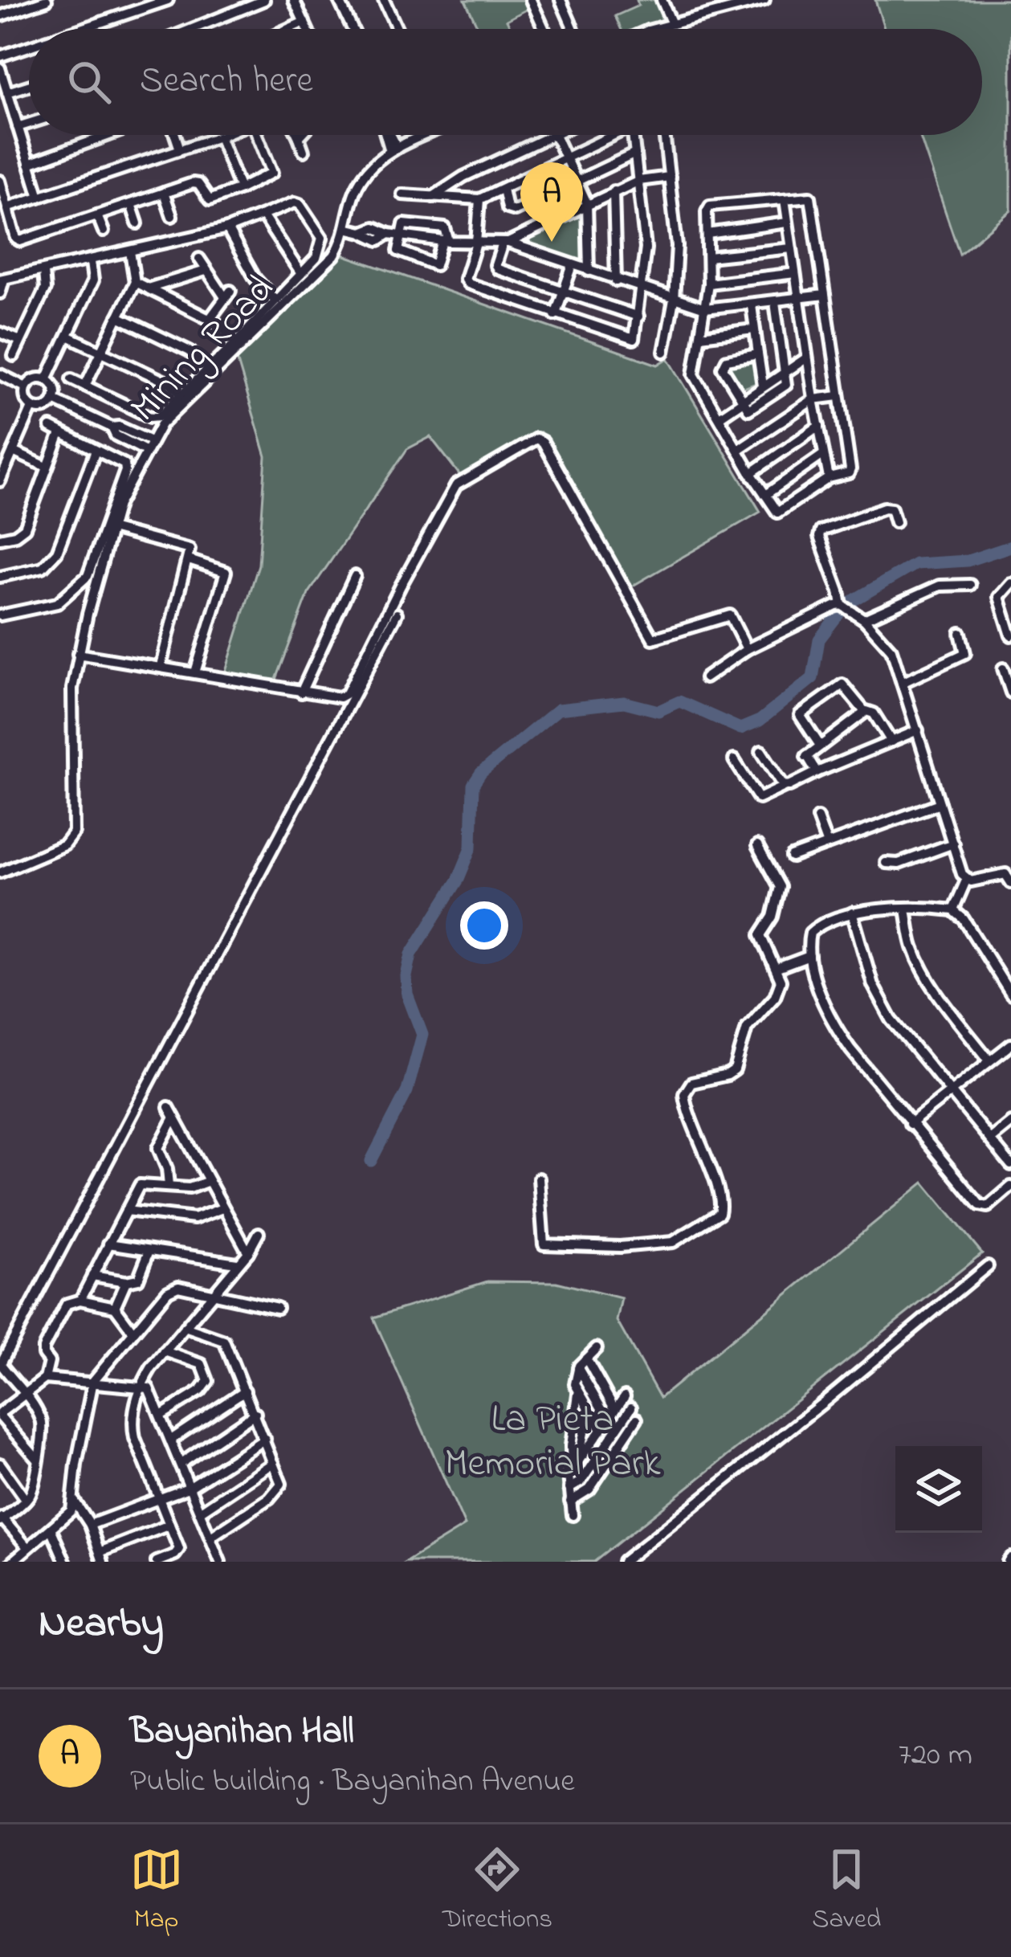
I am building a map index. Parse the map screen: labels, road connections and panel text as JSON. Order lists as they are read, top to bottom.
{
  "streets": {
    "street": ["Mining Road"]
  },
  "parks": ["La Pieta Memorial Park"],
  "page": {
    "search": "Search here",
    "pins": "A",
    "heading": "Nearby",
    "list": [
      {
        "mark": "A",
        "name": "Bayanihan Hall",
        "note": "Public building · Bayanihan Avenue",
        "value": "720 m"
      }
    ],
    "nav": ["Map", "Directions", "Saved"]
  }
}
